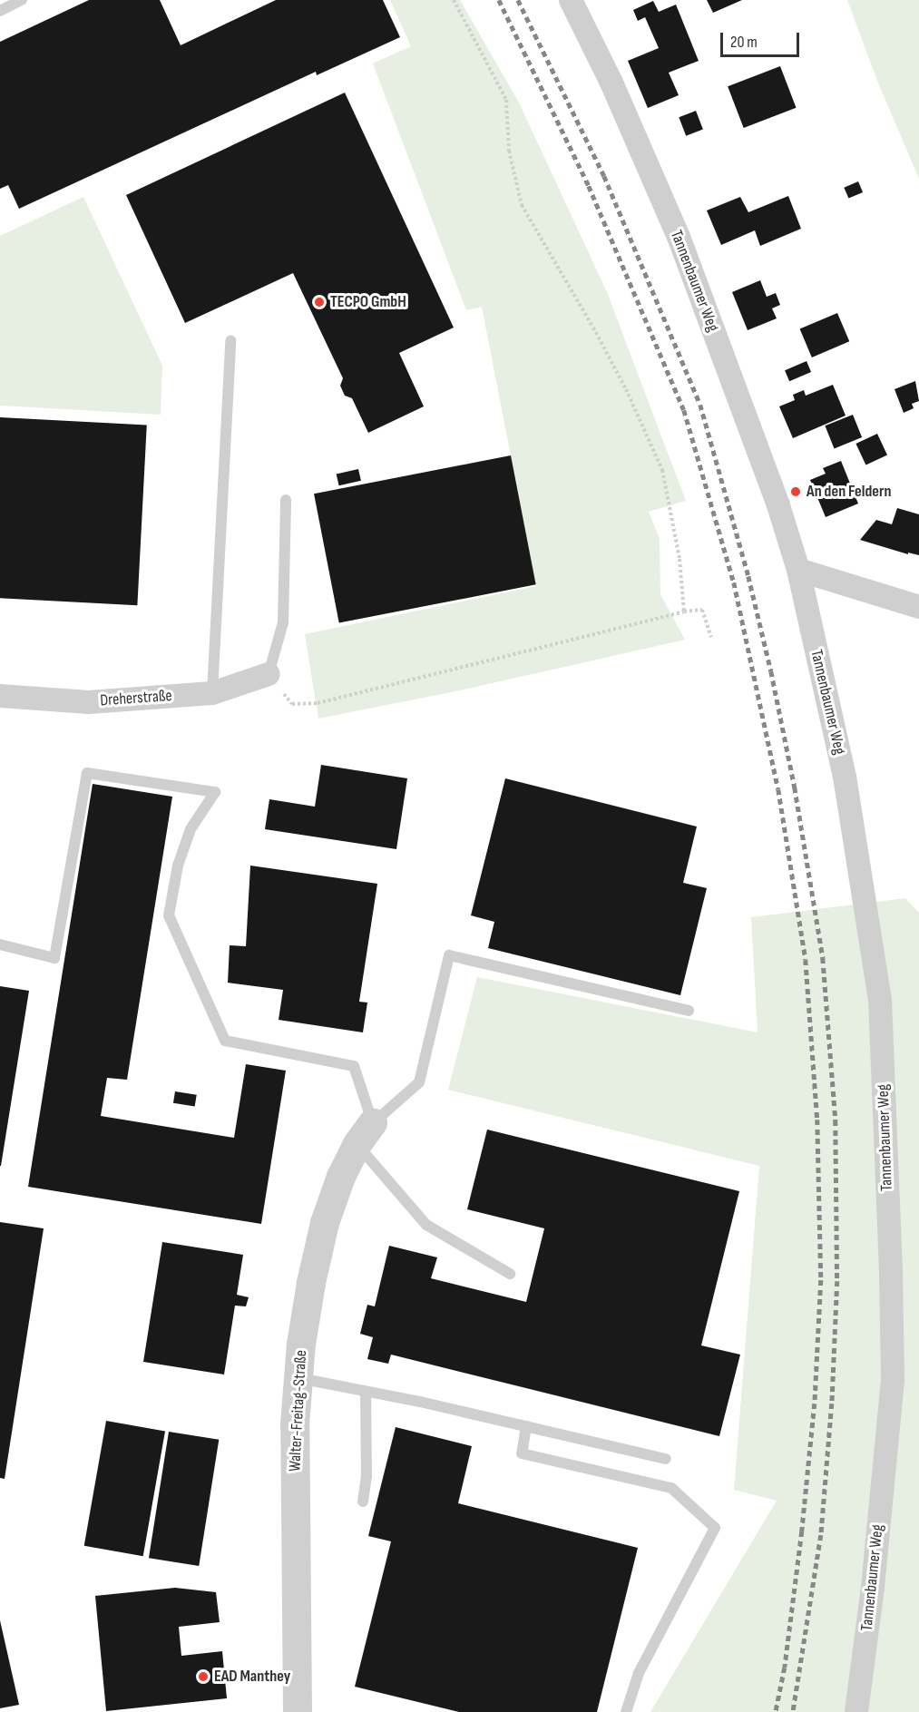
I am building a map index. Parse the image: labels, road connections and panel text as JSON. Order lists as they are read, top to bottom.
{
  "streets": {
    "street": ["Tannenbaumer Weg", "Dreherstraße", "Walter-Freitag-Straße"]
  },
  "places": ["TECPO GmbH", "An den Feldern", "EAD Manthey"],
  "scale_bar": "20 m"
}
